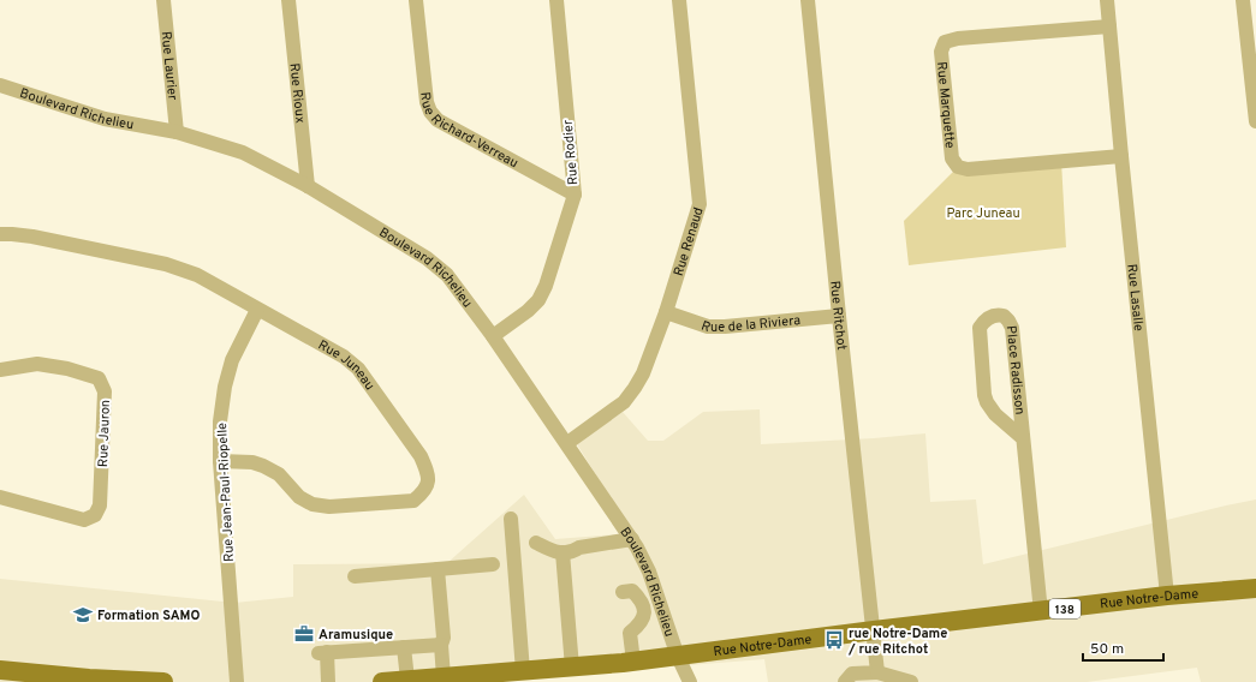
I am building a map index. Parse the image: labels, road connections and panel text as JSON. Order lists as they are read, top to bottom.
{
  "streets": {
    "main road": ["Rue Notre-Dame", "138"],
    "street": [
      "Rue Laurier",
      "Rue Rioux",
      "Rue Marquette",
      "Boulevard Richelieu",
      "Rue Richard-Verreau",
      "Rue Rodier",
      "Rue Renaud",
      "Rue Lasalle",
      "Rue Ritchot",
      "Rue de la Riviera",
      "Rue Juneau",
      "Place Radisson",
      "Rue Jauron",
      "Rue Jean-Paul-Riopelle"
    ]
  },
  "crossings": [
    ["Rue Laurier", "Boulevard Richelieu"],
    ["Rue Rioux", "Boulevard Richelieu"],
    ["Rue Marquette", "Rue Lasalle"],
    ["Boulevard Richelieu", "Rue Rodier"],
    ["Boulevard Richelieu", "Rue Renaud"],
    ["Boulevard Richelieu", "Rue Notre-Dame"],
    ["Rue Richard-Verreau", "Rue Rodier"],
    ["Rue Renaud", "Rue de la Riviera"],
    ["Rue Lasalle", "Rue Notre-Dame"],
    ["Rue Ritchot", "Rue de la Riviera"],
    ["Rue Ritchot", "Rue Notre-Dame"],
    ["Rue Juneau", "Rue Jean-Paul-Riopelle"],
    ["Place Radisson", "Rue Notre-Dame"]
  ],
  "parks": ["Parc Juneau"],
  "places": {
    "school or university": ["Formation SAMO"],
    "office": ["Aramusique"],
    "bus stop": ["rue Notre-Dame / rue Ritchot"]
  },
  "scale_bar": "50 m"
}
